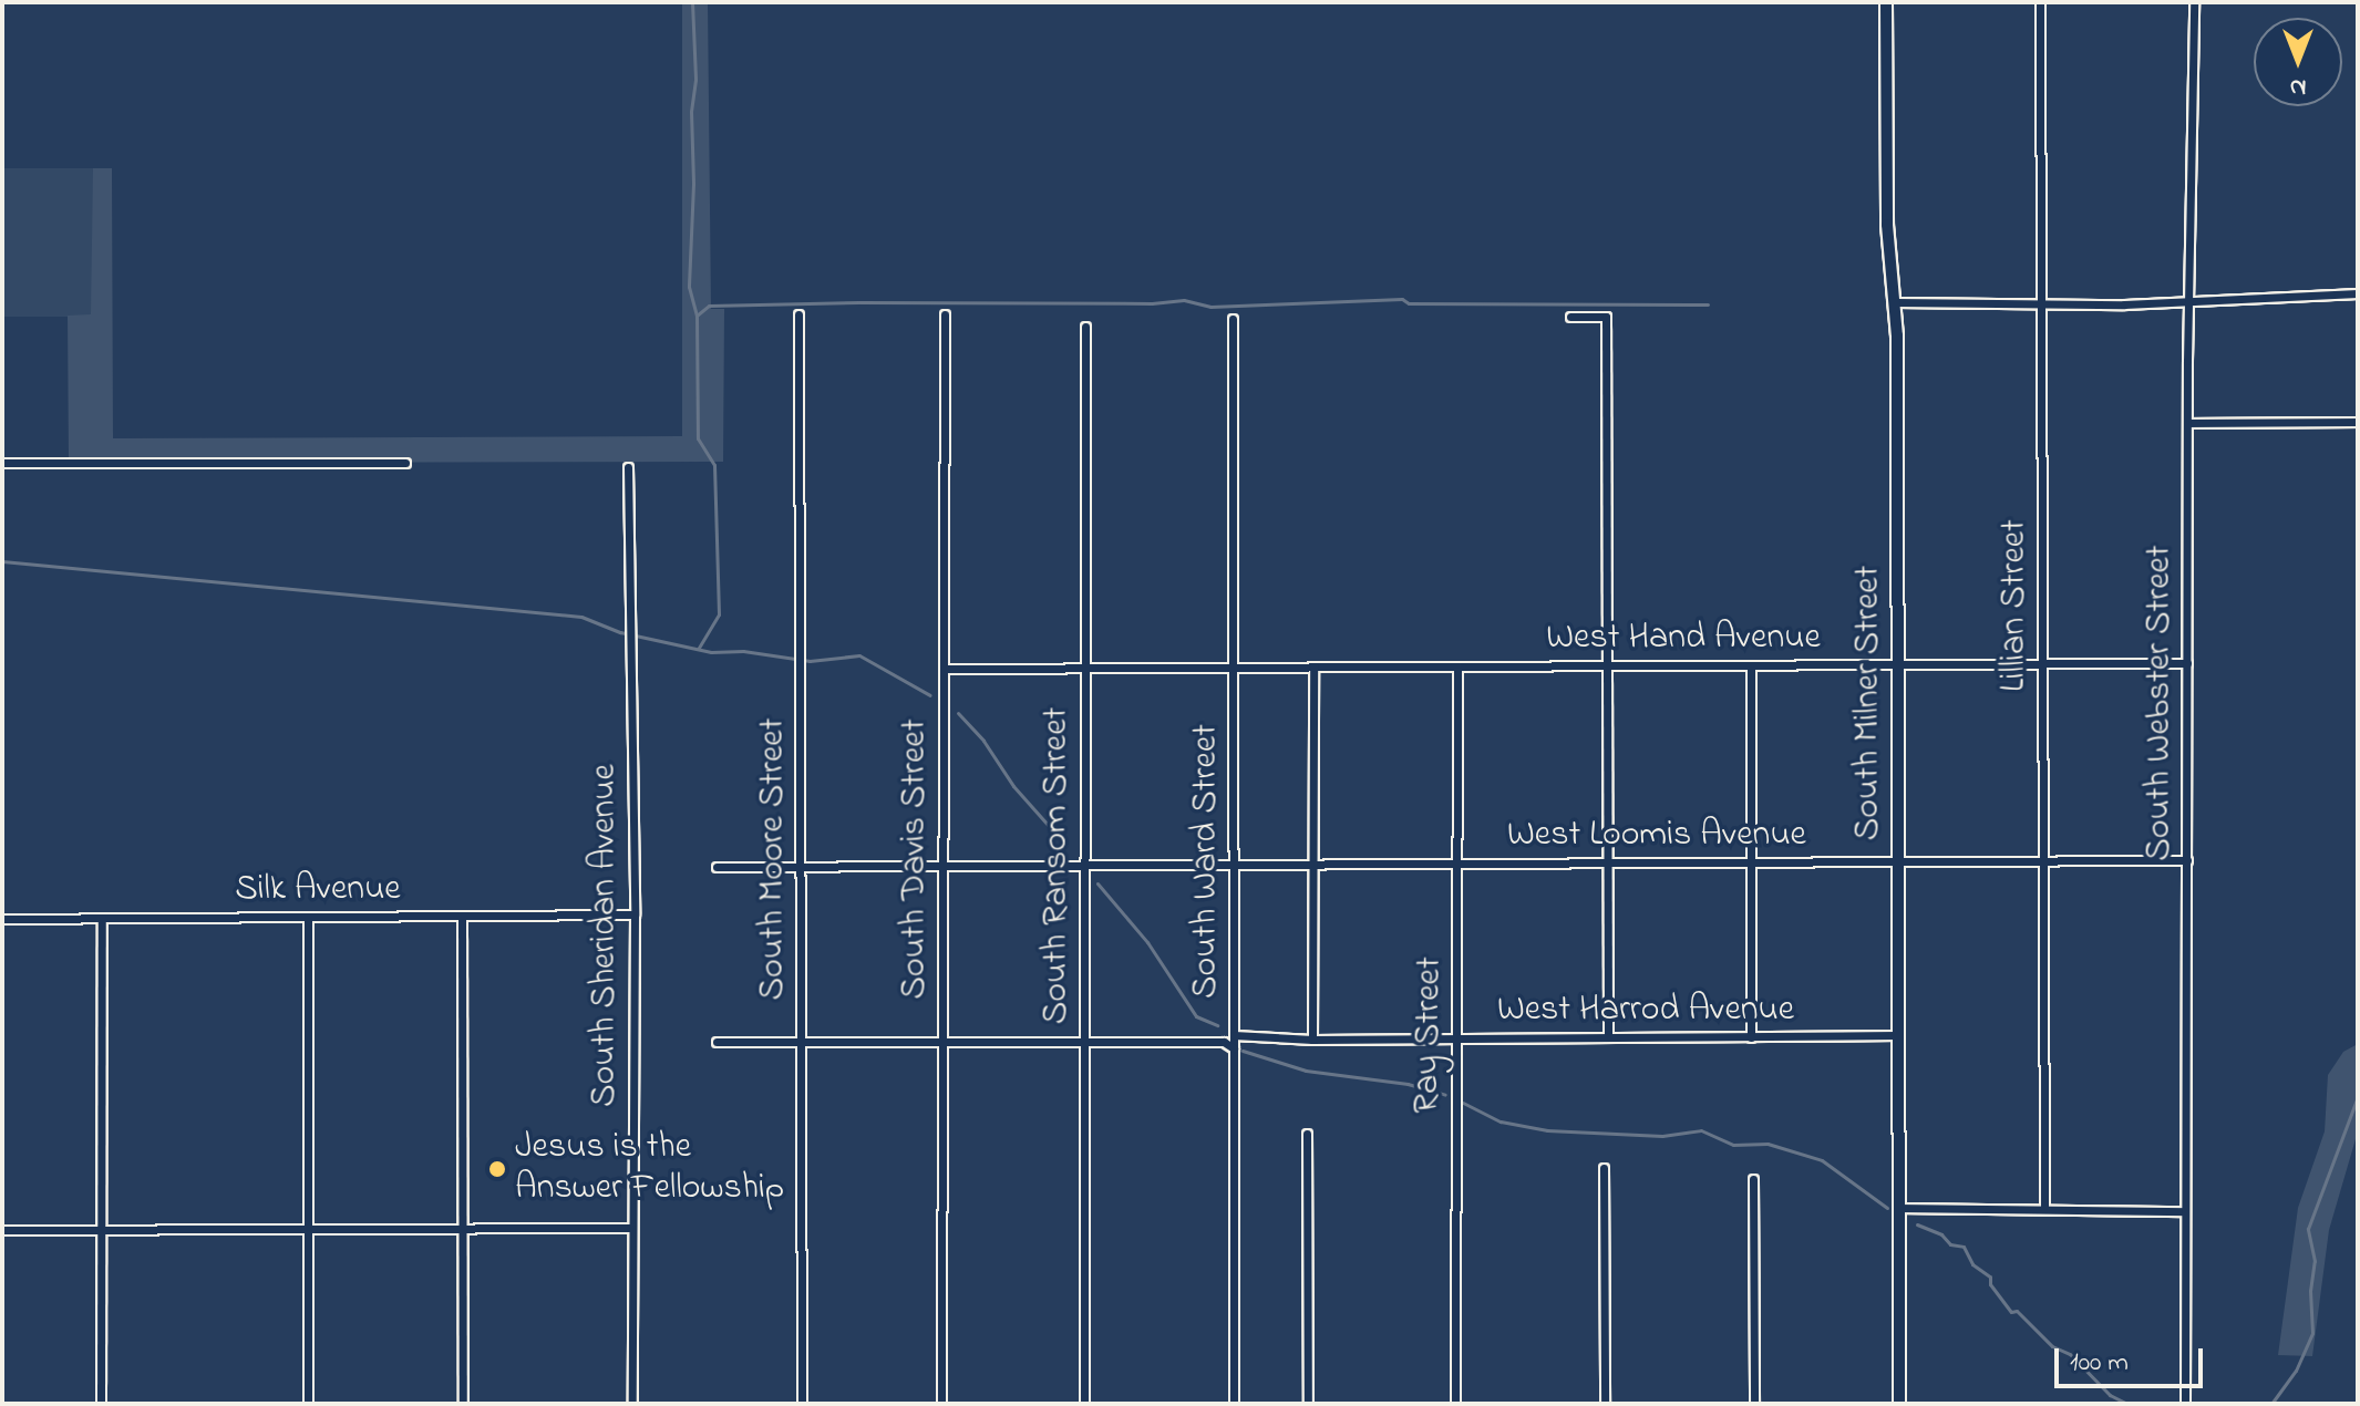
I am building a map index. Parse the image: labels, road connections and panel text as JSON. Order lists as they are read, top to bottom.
{
  "streets": {
    "street": [
      "Lillian Street",
      "West Hand Avenue",
      "South Milner Street",
      "South Webster Street",
      "West Loomis Avenue",
      "South Moore Street",
      "South Davis Street",
      "South Ward Street",
      "South Ransom Street",
      "Silk Avenue",
      "South Sheridan Avenue",
      "West Harrod Avenue",
      "Ray Street"
    ]
  },
  "crossings": [
    ["Lillian Street", "West Hand Avenue"],
    ["Lillian Street", "West Loomis Avenue"],
    ["West Hand Avenue", "South Milner Street"],
    ["West Hand Avenue", "South Webster Street"],
    ["West Hand Avenue", "South Davis Street"],
    ["West Hand Avenue", "South Ward Street"],
    ["West Hand Avenue", "South Ransom Street"],
    ["West Hand Avenue", "Ray Street"],
    ["South Milner Street", "West Loomis Avenue"],
    ["South Milner Street", "West Harrod Avenue"],
    ["South Webster Street", "West Loomis Avenue"],
    ["West Loomis Avenue", "South Moore Street"],
    ["West Loomis Avenue", "South Davis Street"],
    ["West Loomis Avenue", "South Ward Street"],
    ["West Loomis Avenue", "South Ransom Street"],
    ["West Loomis Avenue", "Ray Street"],
    ["South Ward Street", "West Harrod Avenue"],
    ["Silk Avenue", "South Sheridan Avenue"],
    ["West Harrod Avenue", "Ray Street"]
  ],
  "places": ["Jesus is the Answer Fellowship"],
  "scale_bar": "100 m",
  "north": "bottom"
}
